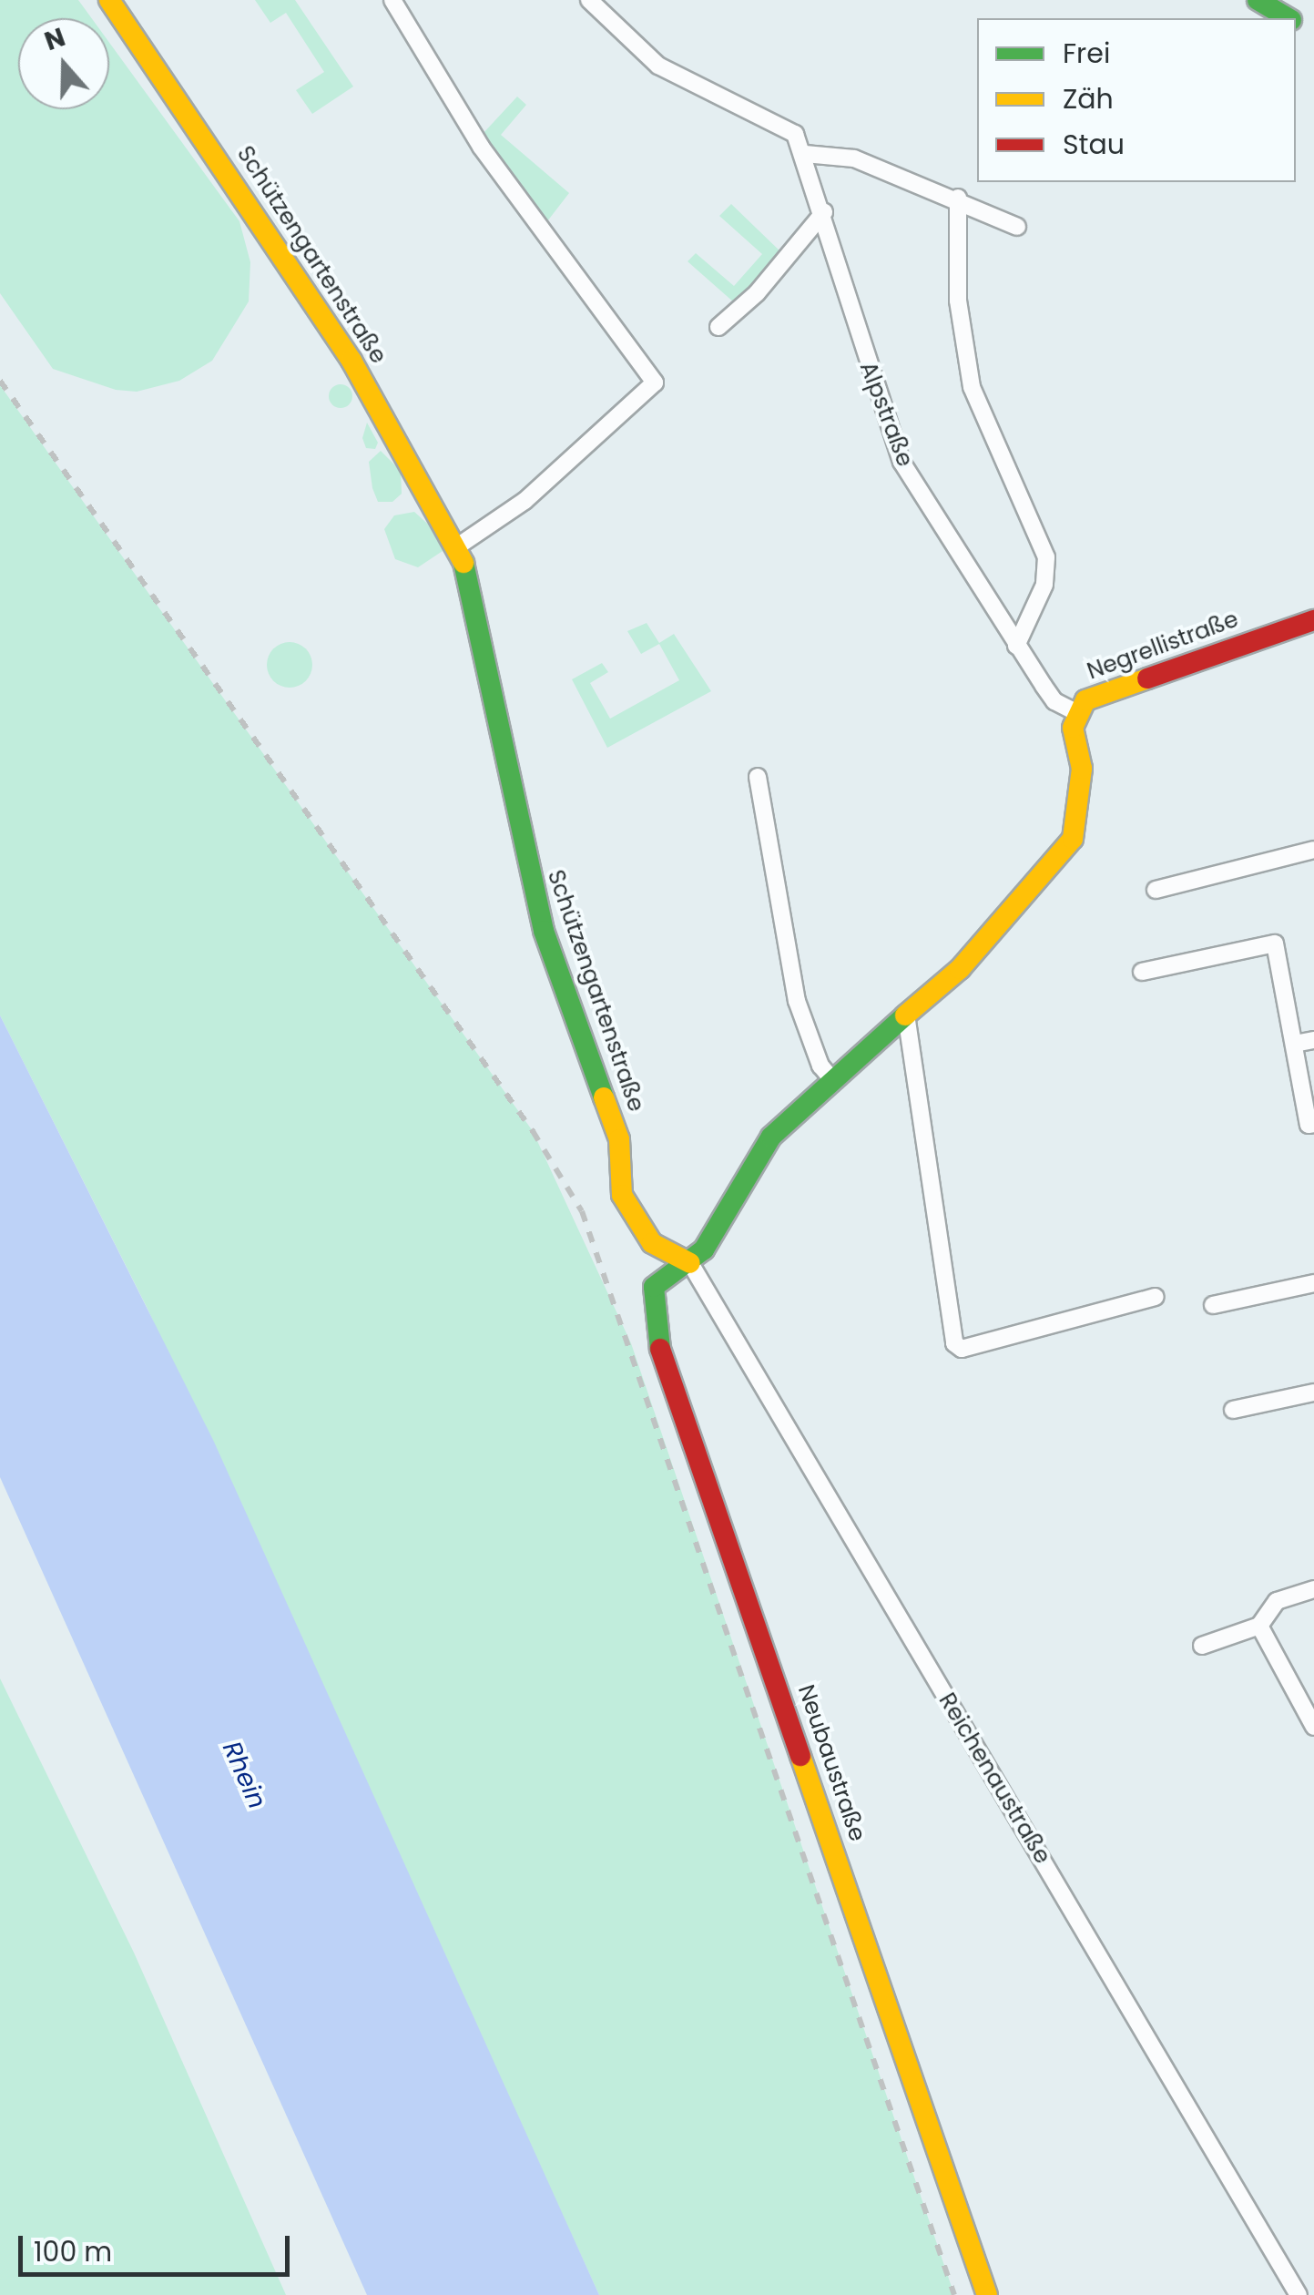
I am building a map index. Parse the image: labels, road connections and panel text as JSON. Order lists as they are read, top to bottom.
{
  "streets": {
    "street": [
      "Schützengartenstraße",
      "Alpstraße",
      "Negrellistraße",
      "Neubaustraße",
      "Reichenaustraße"
    ]
  },
  "crossings": [
    ["Schützengartenstraße", "Negrellistraße"],
    ["Schützengartenstraße", "Neubaustraße"],
    ["Schützengartenstraße", "Reichenaustraße"],
    ["Alpstraße", "Negrellistraße"],
    ["Negrellistraße", "Neubaustraße"],
    ["Negrellistraße", "Reichenaustraße"],
    ["Neubaustraße", "Reichenaustraße"]
  ],
  "water": ["Rhein"],
  "legend": ["Frei", "Zäh", "Stau"],
  "scale_bar": "100 m",
  "north": "top"
}
